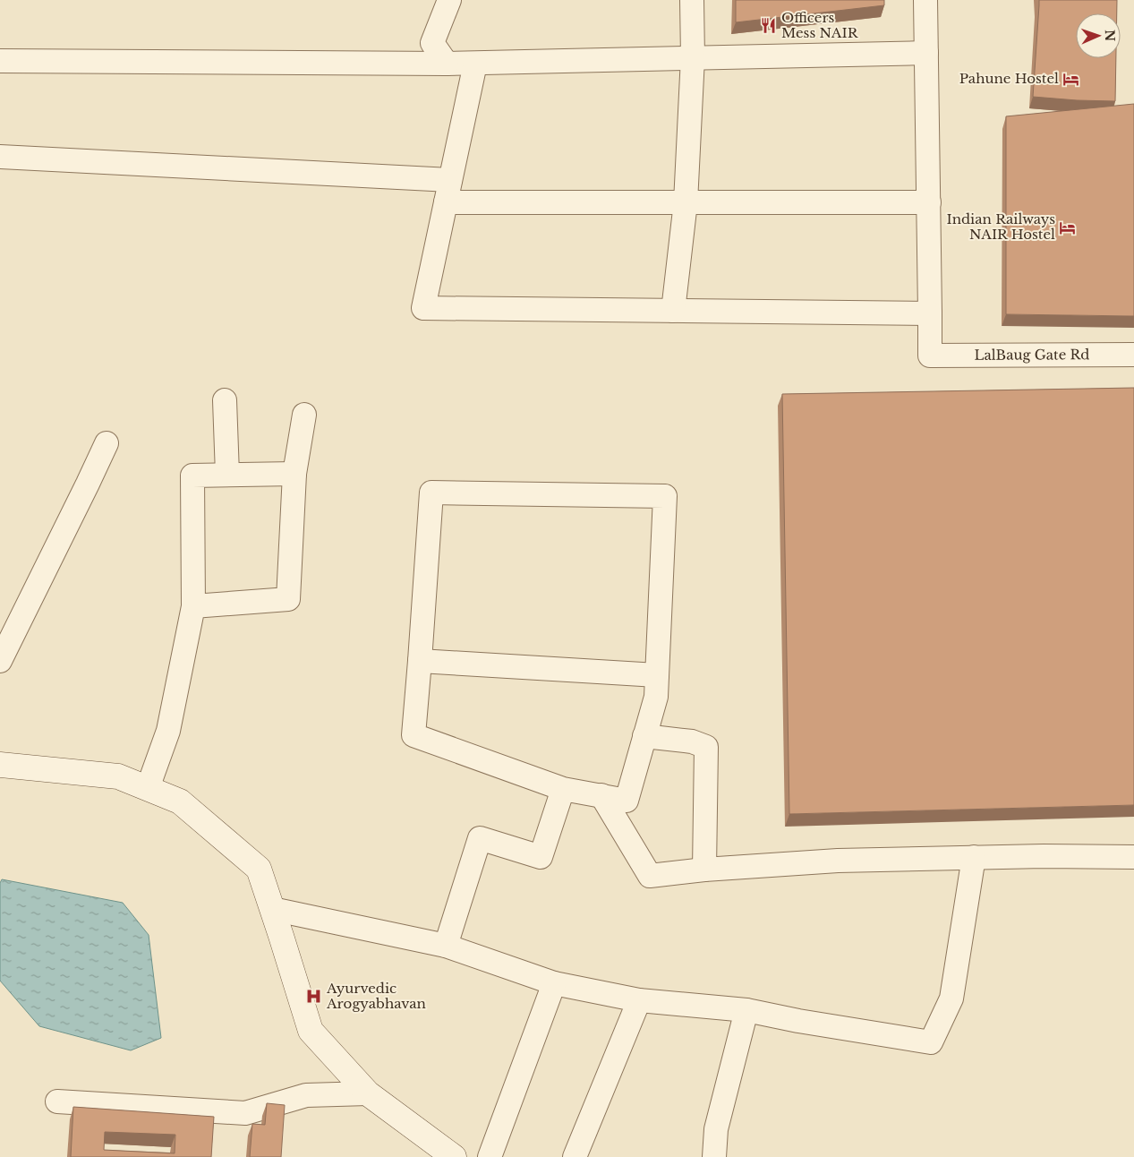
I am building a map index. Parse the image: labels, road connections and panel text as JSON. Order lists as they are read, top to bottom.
{
  "streets": {
    "street": ["LalBaug Gate Rd"]
  },
  "places": {
    "restaurant": ["Officers Mess NAIR"],
    "hotel": ["Pahune Hostel", "Indian Railways NAIR Hostel"],
    "hospital": ["Ayurvedic Arogyabhavan"]
  },
  "north": "right"
}
